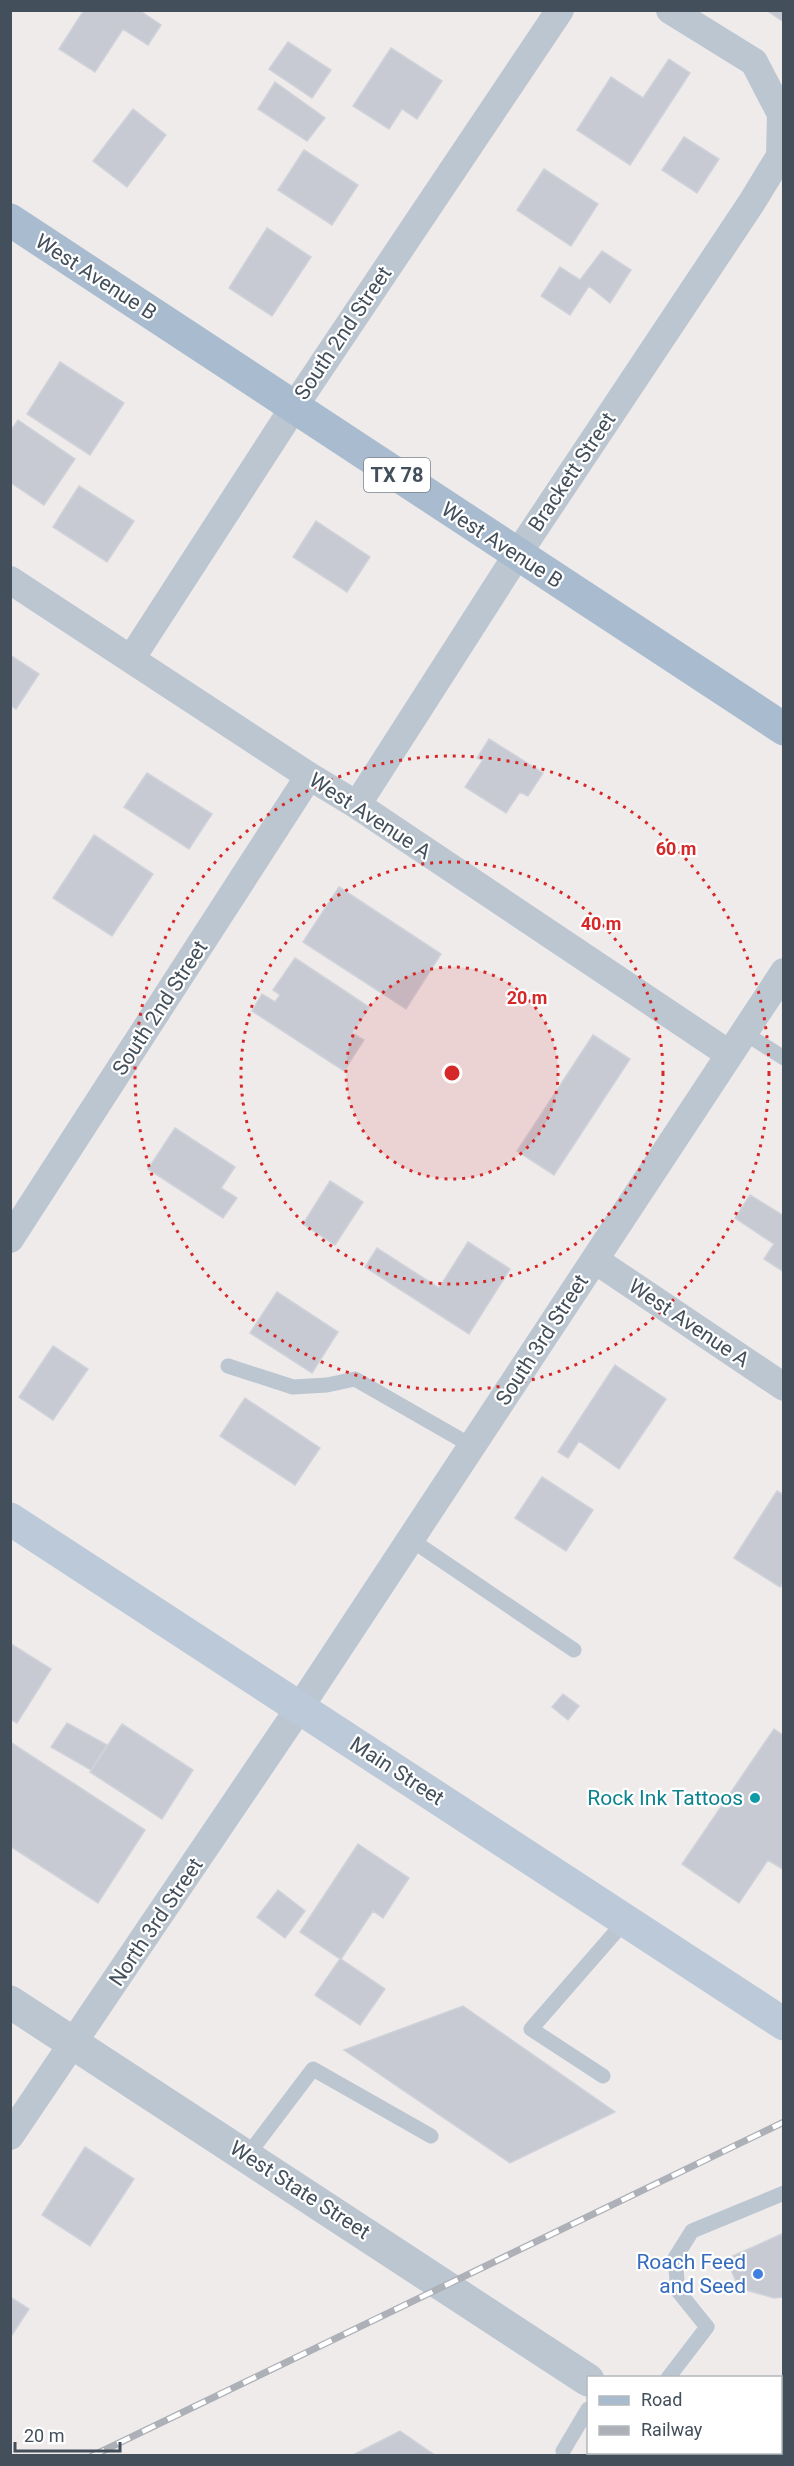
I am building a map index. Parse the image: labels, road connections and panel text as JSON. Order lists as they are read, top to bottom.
{
  "streets": {
    "main road": ["West Avenue B", "TX 78", "Main Street"],
    "street": [
      "South 2nd Street",
      "Brackett Street",
      "West Avenue A",
      "South 3rd Street",
      "North 3rd Street",
      "West State Street"
    ]
  },
  "crossings": [
    ["West Avenue B", "South 2nd Street"],
    ["West Avenue B", "Brackett Street"],
    ["South 2nd Street", "West Avenue A"],
    ["Brackett Street", "West Avenue A"],
    ["West Avenue A", "South 3rd Street"],
    ["South 3rd Street", "Main Street"],
    ["South 3rd Street", "North 3rd Street"],
    ["Main Street", "North 3rd Street"],
    ["North 3rd Street", "West State Street"]
  ],
  "places": ["Rock Ink Tattoos", "Roach Feed and Seed"],
  "legend": ["Road", "Railway"],
  "scale_bar": "20 m",
  "rings": ["60 m", "40 m", "20 m"]
}
